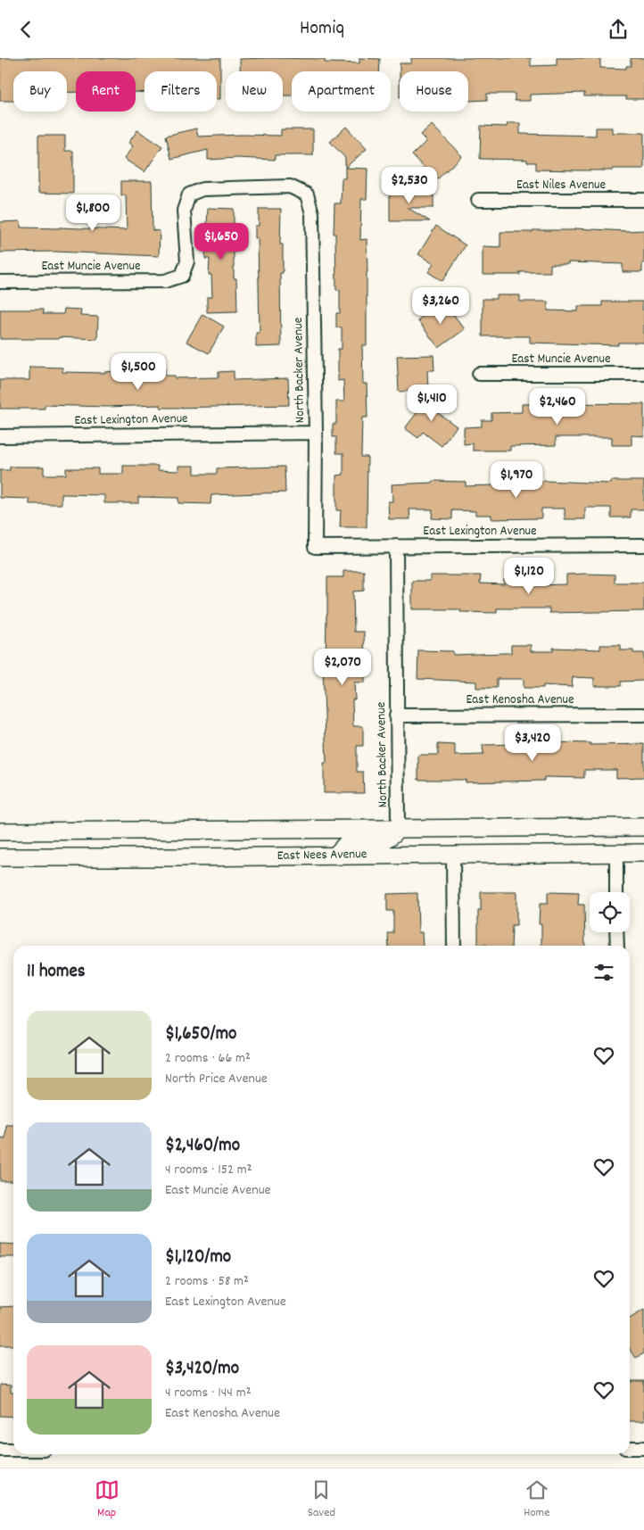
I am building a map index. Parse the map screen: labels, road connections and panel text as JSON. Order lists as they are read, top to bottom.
{
  "streets": {
    "main road": ["East Nees Avenue"],
    "street": [
      "East Niles Avenue",
      "East Muncie Avenue",
      "North Backer Avenue",
      "East Lexington Avenue",
      "East Kenosha Avenue"
    ]
  },
  "crossings": [
    ["East Muncie Avenue", "North Backer Avenue"],
    ["North Backer Avenue", "East Lexington Avenue"],
    ["North Backer Avenue", "East Kenosha Avenue"],
    ["North Backer Avenue", "East Nees Avenue"]
  ],
  "page": {
    "header": "Homiq",
    "chip": [
      "Buy",
      "Rent",
      "Filters",
      "New",
      "Apartment",
      "House"
    ],
    "price": [
      "$2,530",
      "$1,800",
      "$1,650",
      "$3,260",
      "$1,500",
      "$1,410",
      "$2,460",
      "$1,970",
      "$1,120",
      "$2,070",
      "$3,420"
    ],
    "heading": "11 homes",
    "list": [
      {
        "name": "$1,650/mo",
        "note": "2 rooms · 66 m² · North Price Avenue"
      },
      {
        "name": "$2,460/mo",
        "note": "4 rooms · 152 m² · East Muncie Avenue"
      },
      {
        "name": "$1,120/mo",
        "note": "2 rooms · 58 m² · East Lexington Avenue"
      },
      {
        "name": "$3,420/mo",
        "note": "4 rooms · 144 m² · East Kenosha Avenue"
      }
    ],
    "tabs": ["Map", "Saved", "Home"]
  }
}
